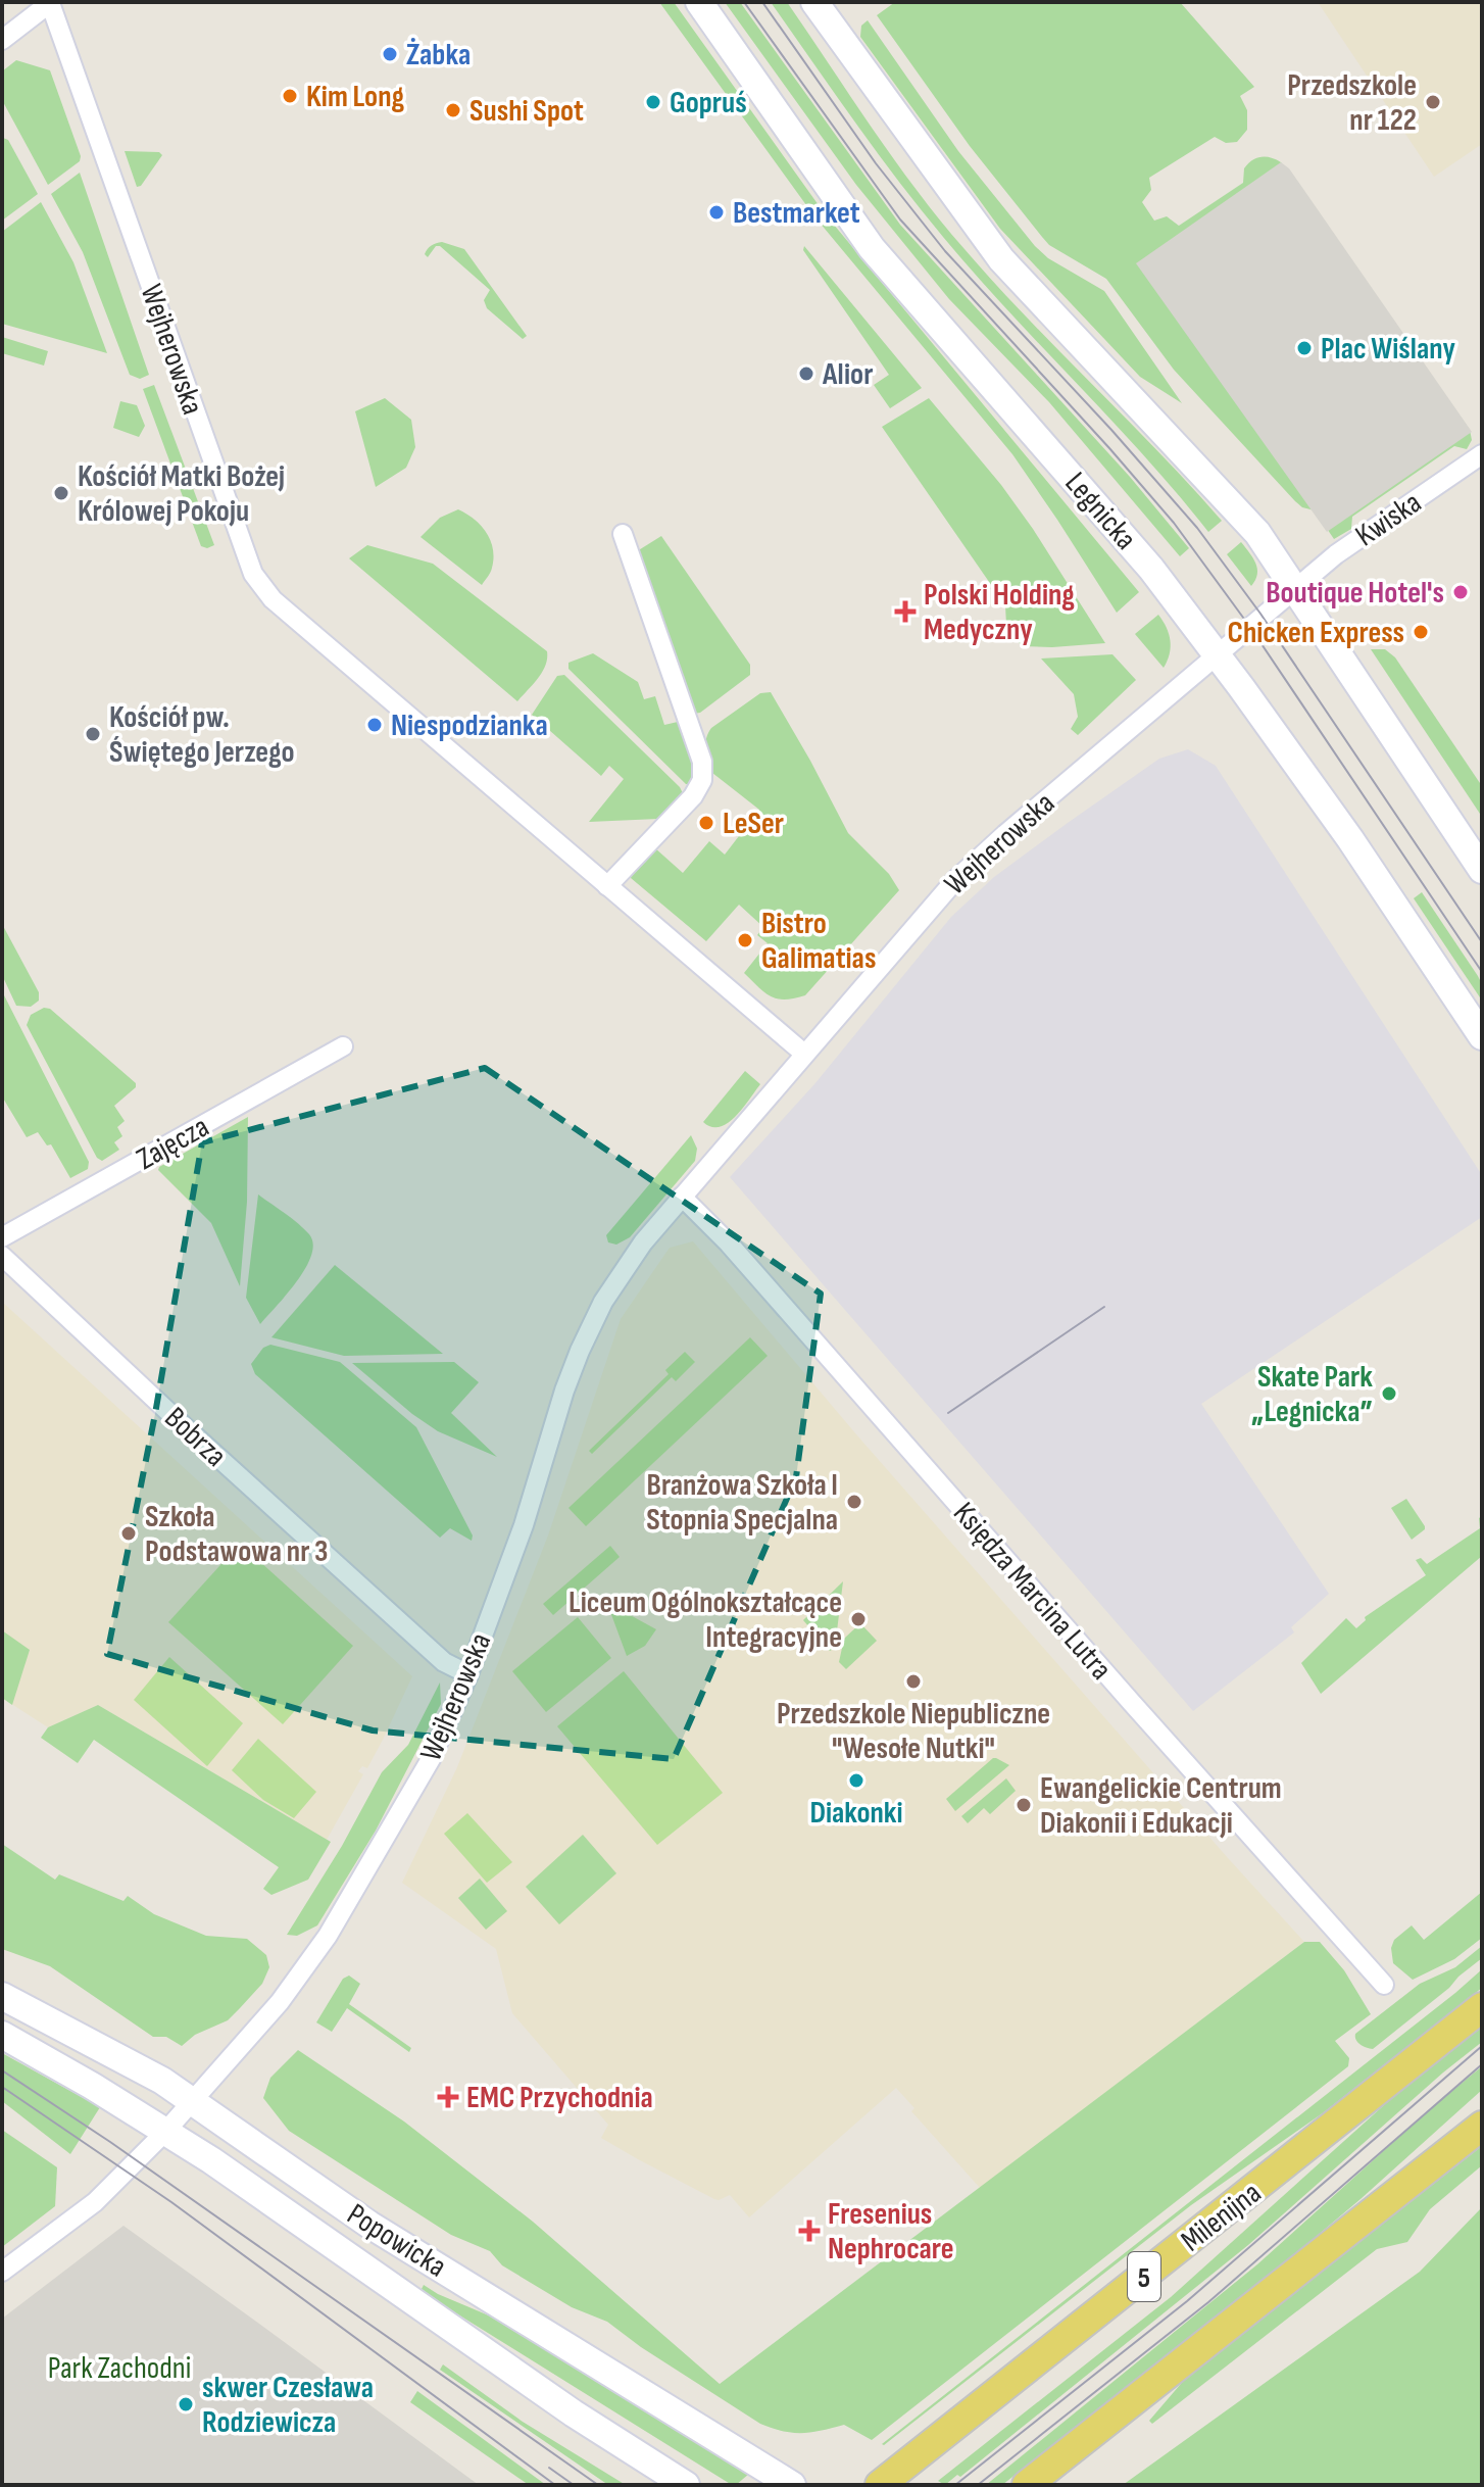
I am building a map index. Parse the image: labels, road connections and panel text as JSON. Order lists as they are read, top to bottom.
{
  "streets": {
    "main road": [
      "Legnicka",
      "Milenijna",
      "Popowicka",
      "5"
    ],
    "street": [
      "Wejherowska",
      "Kwiska",
      "Zajęcza",
      "Bobrza",
      "Księdza Marcina Lutra"
    ]
  },
  "crossings": [
    ["Wejherowska", "Legnicka"],
    ["Wejherowska", "Kwiska"],
    ["Wejherowska", "Bobrza"],
    ["Wejherowska", "Księdza Marcina Lutra"],
    ["Wejherowska", "Popowicka"],
    ["Legnicka", "Kwiska"]
  ],
  "parks": ["Park Zachodni"],
  "places": {
    "other": [
      "Żabka",
      "Kim Long",
      "Gopruś",
      "Przedszkole nr 122",
      "Sushi Spot",
      "Bestmarket",
      "Plac Wiślany",
      "Alior",
      "Kościół Matki Bożej Królowej Pokoju",
      "Boutique Hotel's",
      "Chicken Express",
      "Niespodzianka",
      "Kościół pw. Świętego Jerzego",
      "LeSer",
      "Bistro Galimatias",
      "Skate Park „Legnicka”",
      "Branżowa Szkoła I Stopnia Specjalna",
      "Szkoła Podstawowa nr 3",
      "Liceum Ogólnokształcące Integracyjne",
      "Przedszkole Niepubliczne \"Wesołe Nutki\"",
      "Diakonki",
      "Ewangelickie Centrum Diakonii i Edukacji",
      "skwer Czesława Rodziewicza"
    ],
    "health": ["Polski Holding Medyczny", "EMC Przychodnia", "Fresenius Nephrocare"]
  }
}
